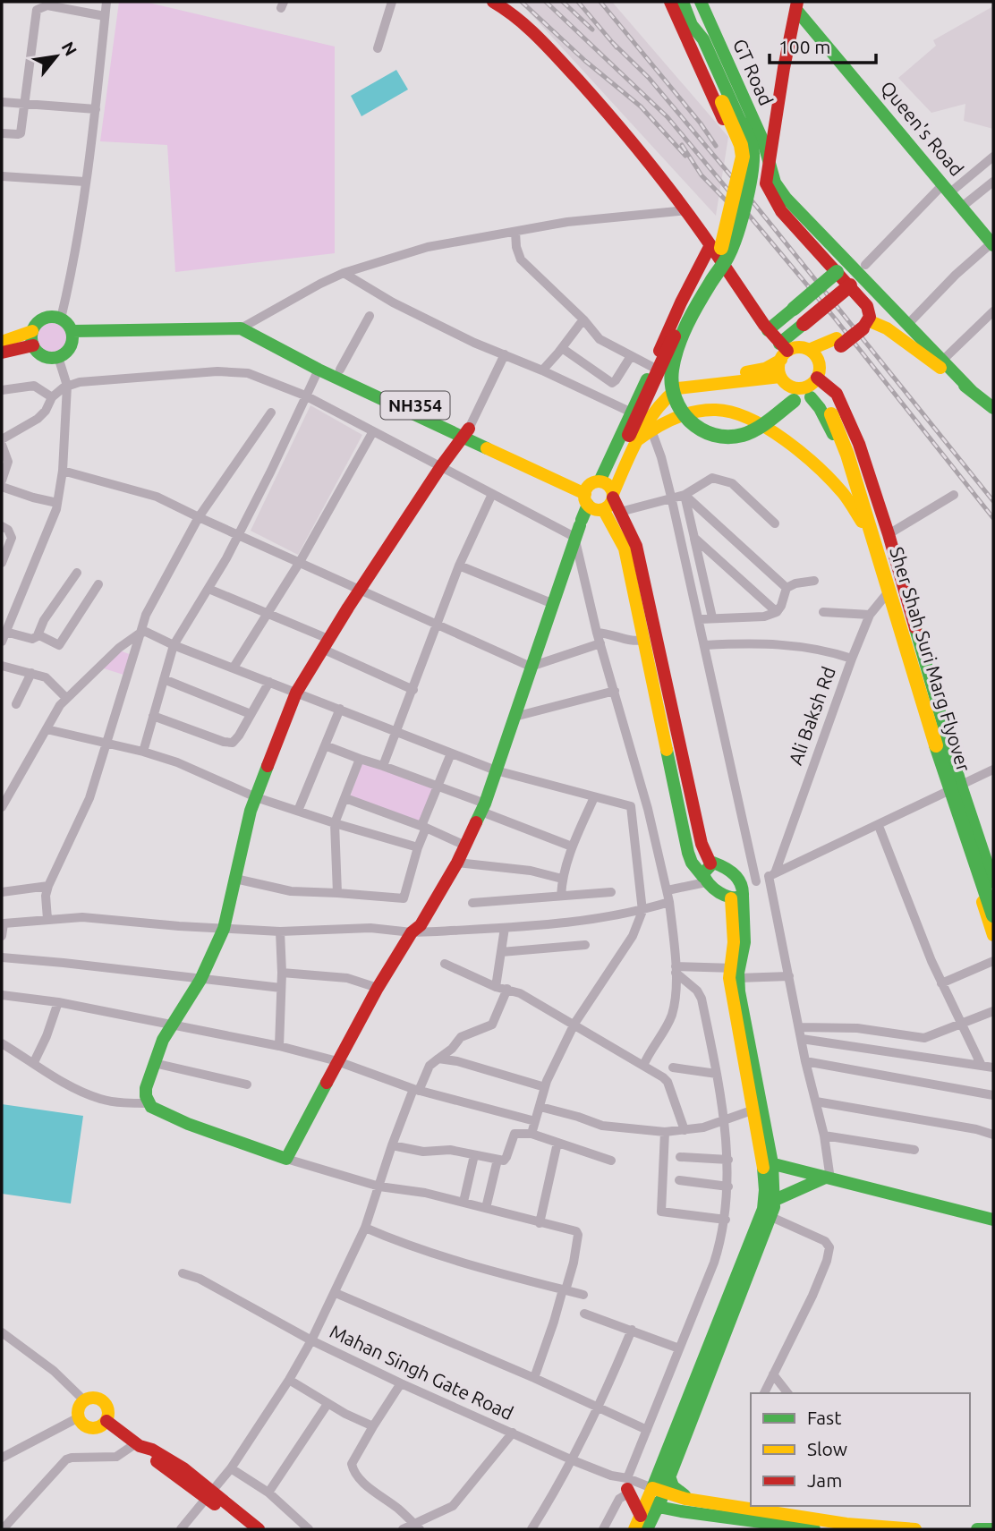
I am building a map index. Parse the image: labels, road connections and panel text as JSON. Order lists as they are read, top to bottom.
{
  "streets": {
    "main road": [
      "GT Road",
      "Queen's Road",
      "NH354",
      "Sher Shah Suri Marg Flyover"
    ],
    "street": ["Ali Baksh Rd", "Mahan Singh Gate Road"]
  },
  "legend": ["Fast", "Slow", "Jam"],
  "scale_bar": "100 m",
  "north": "top right"
}
